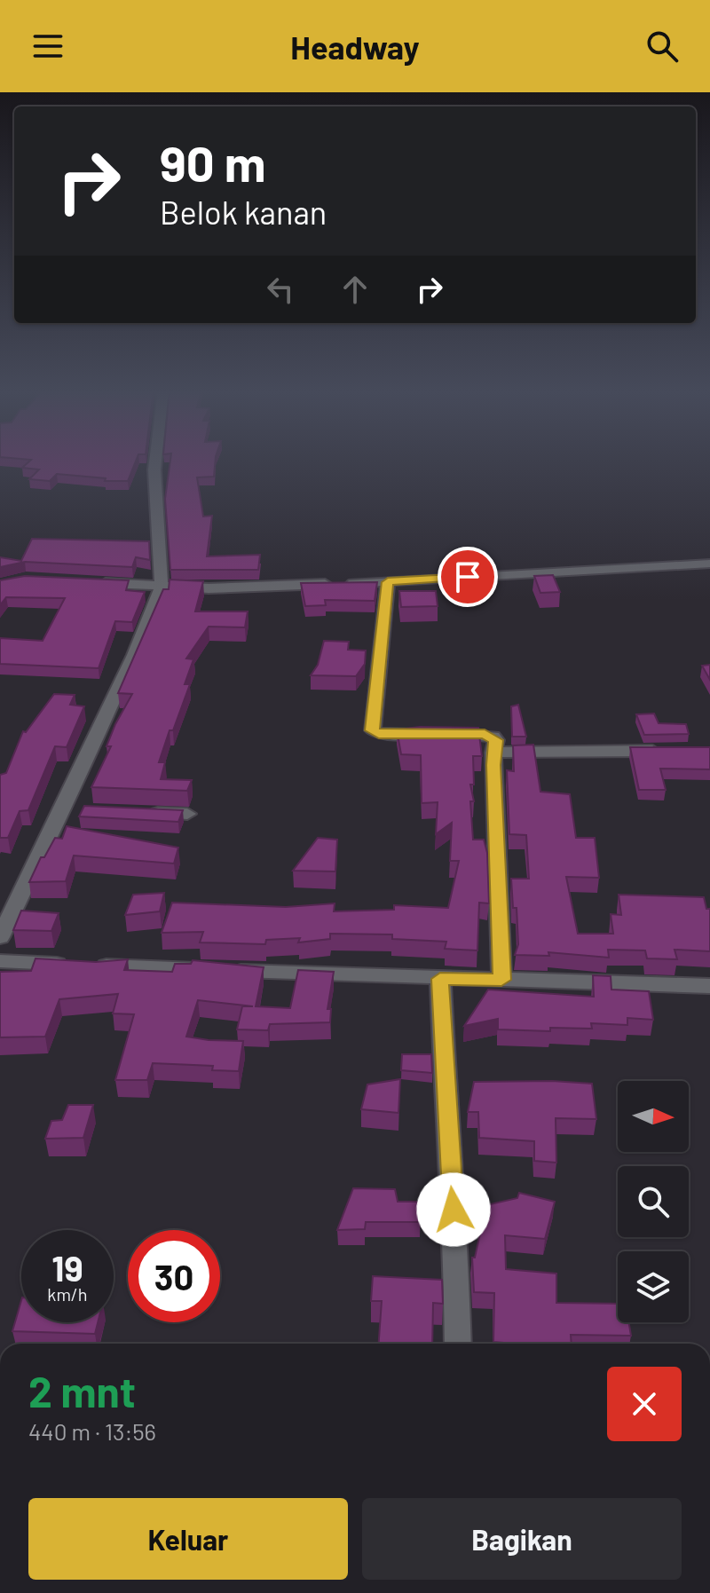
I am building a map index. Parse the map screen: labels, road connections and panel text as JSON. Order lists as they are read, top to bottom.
{
  "north": "right",
  "page": {
    "header": "Headway",
    "turn": ["90 m", "Belok kanan"],
    "speed": "19 km/h",
    "limit": "30",
    "heading": ["2 mnt", "440 m · 13:56"],
    "buttons": ["Keluar", "Bagikan"]
  }
}
